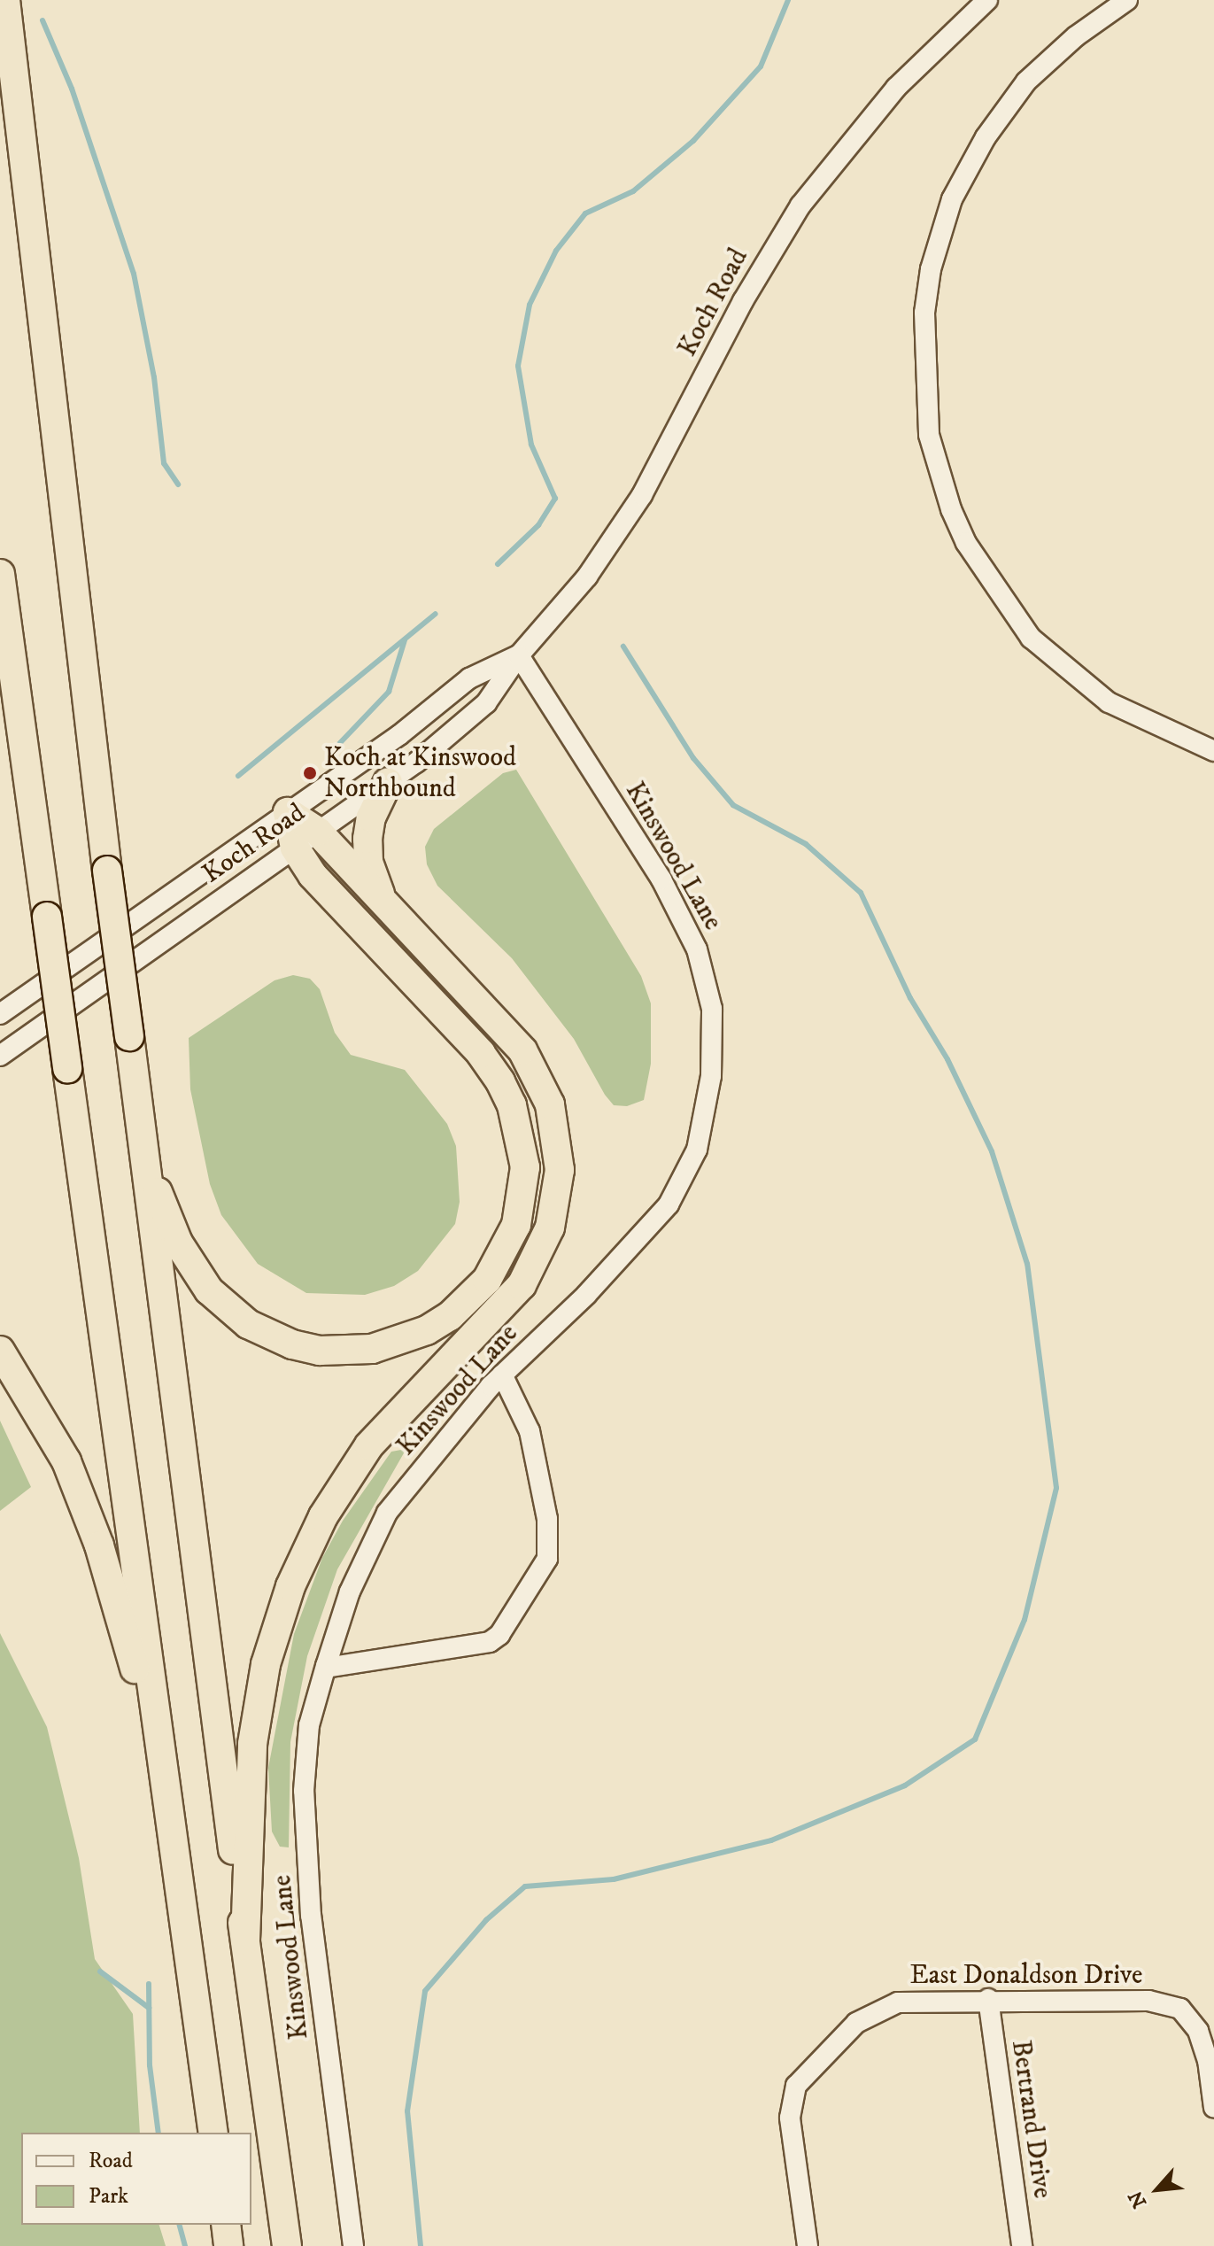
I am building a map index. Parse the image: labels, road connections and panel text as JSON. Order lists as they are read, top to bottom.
{
  "streets": {
    "street": [
      "Koch Road",
      "Kinswood Lane",
      "East Donaldson Drive",
      "Bertrand Drive"
    ]
  },
  "crossings": [
    ["Koch Road", "Kinswood Lane"],
    ["East Donaldson Drive", "Bertrand Drive"]
  ],
  "places": ["Koch at Kinswood Northbound"],
  "legend": ["Road", "Park"],
  "north": "bottom left"
}
